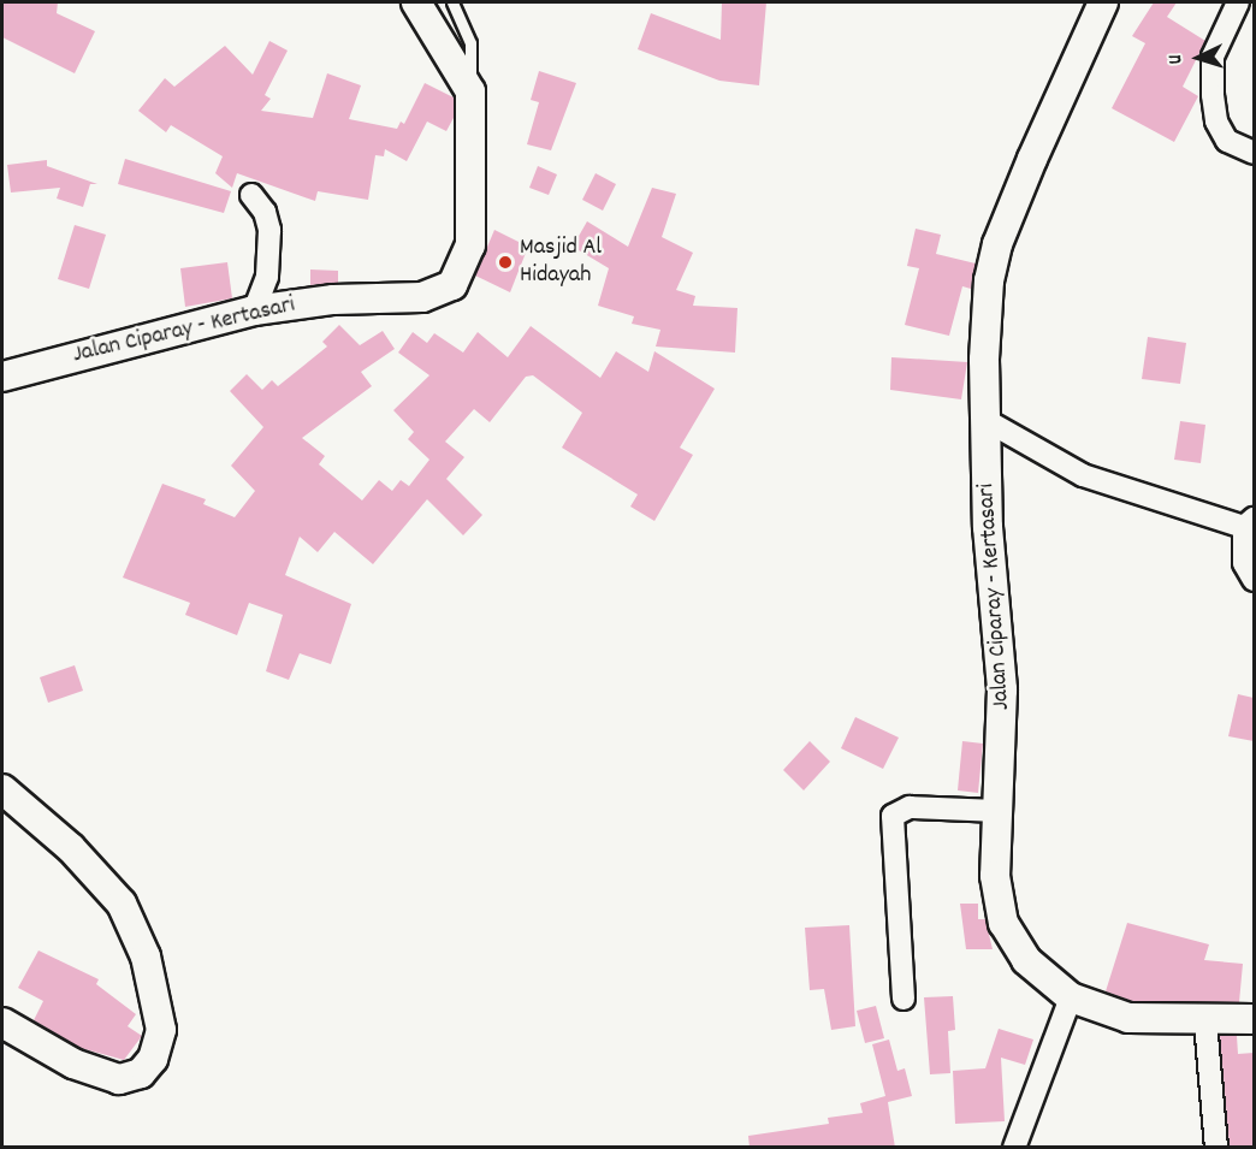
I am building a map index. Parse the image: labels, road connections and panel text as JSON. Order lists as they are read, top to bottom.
{
  "streets": {
    "main road": ["Jalan Ciparay - Kertasari"]
  },
  "places": ["Masjid Al Hidayah"],
  "north": "left"
}
